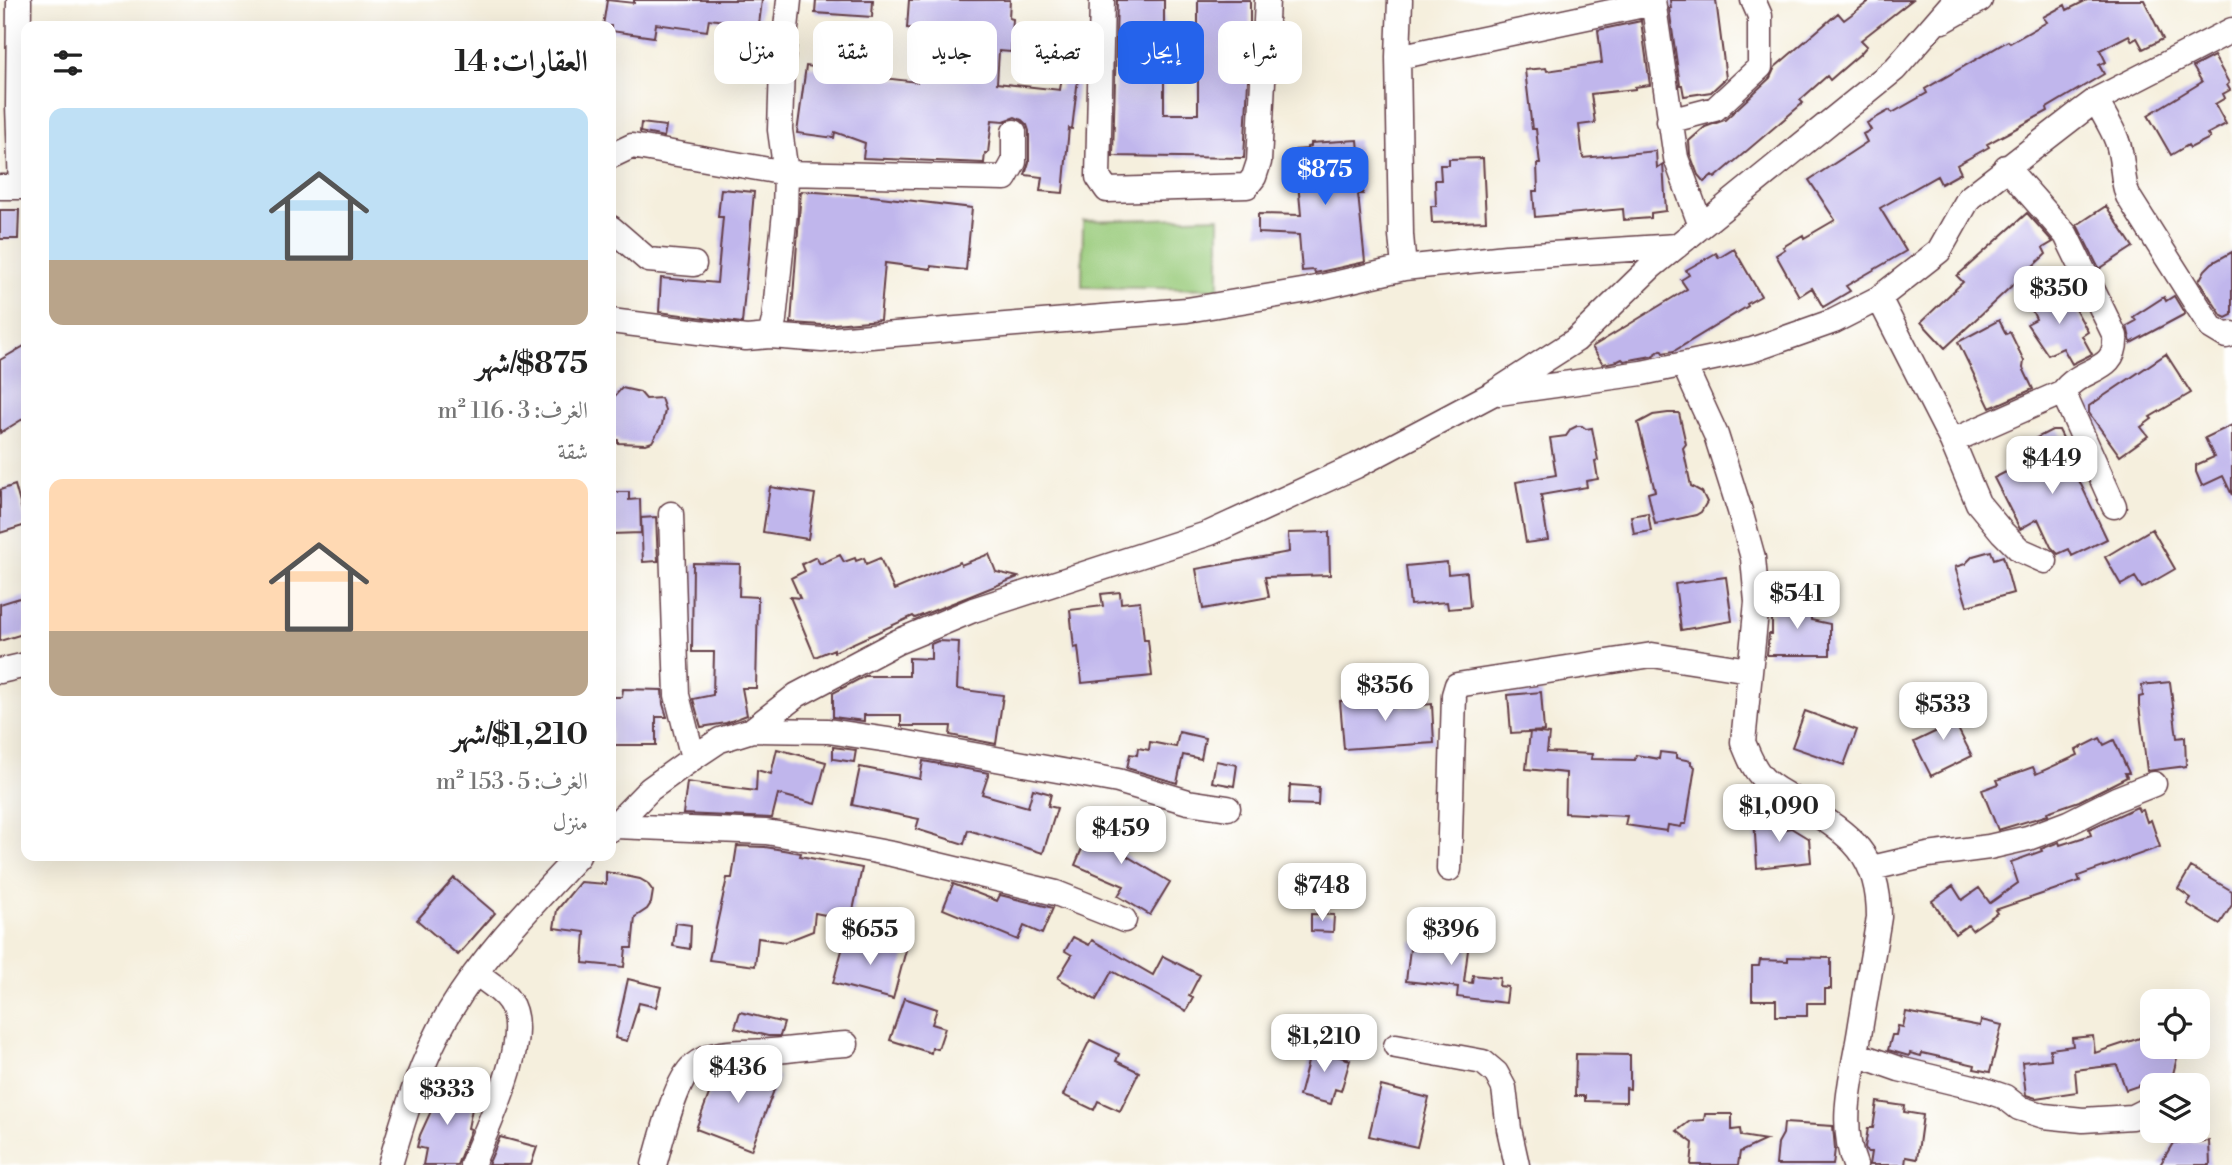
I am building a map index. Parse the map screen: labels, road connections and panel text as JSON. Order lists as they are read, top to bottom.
{
  "page": {
    "chip": [
      "شراء",
      "إيجار",
      "تصفية",
      "جديد",
      "شقة",
      "منزل"
    ],
    "heading": "العقارات: 14",
    "list": [
      {
        "name": "$875/شهر",
        "note": "الغرف: 3 · 116 m² · شقة"
      },
      {
        "name": "$1,210/شهر",
        "note": "الغرف: 5 · 153 m² · منزل"
      }
    ],
    "price": [
      "$875",
      "$350",
      "$449",
      "$541",
      "$356",
      "$533",
      "$1,090",
      "$459",
      "$748",
      "$655",
      "$396",
      "$1,210",
      "$436",
      "$333"
    ]
  }
}
